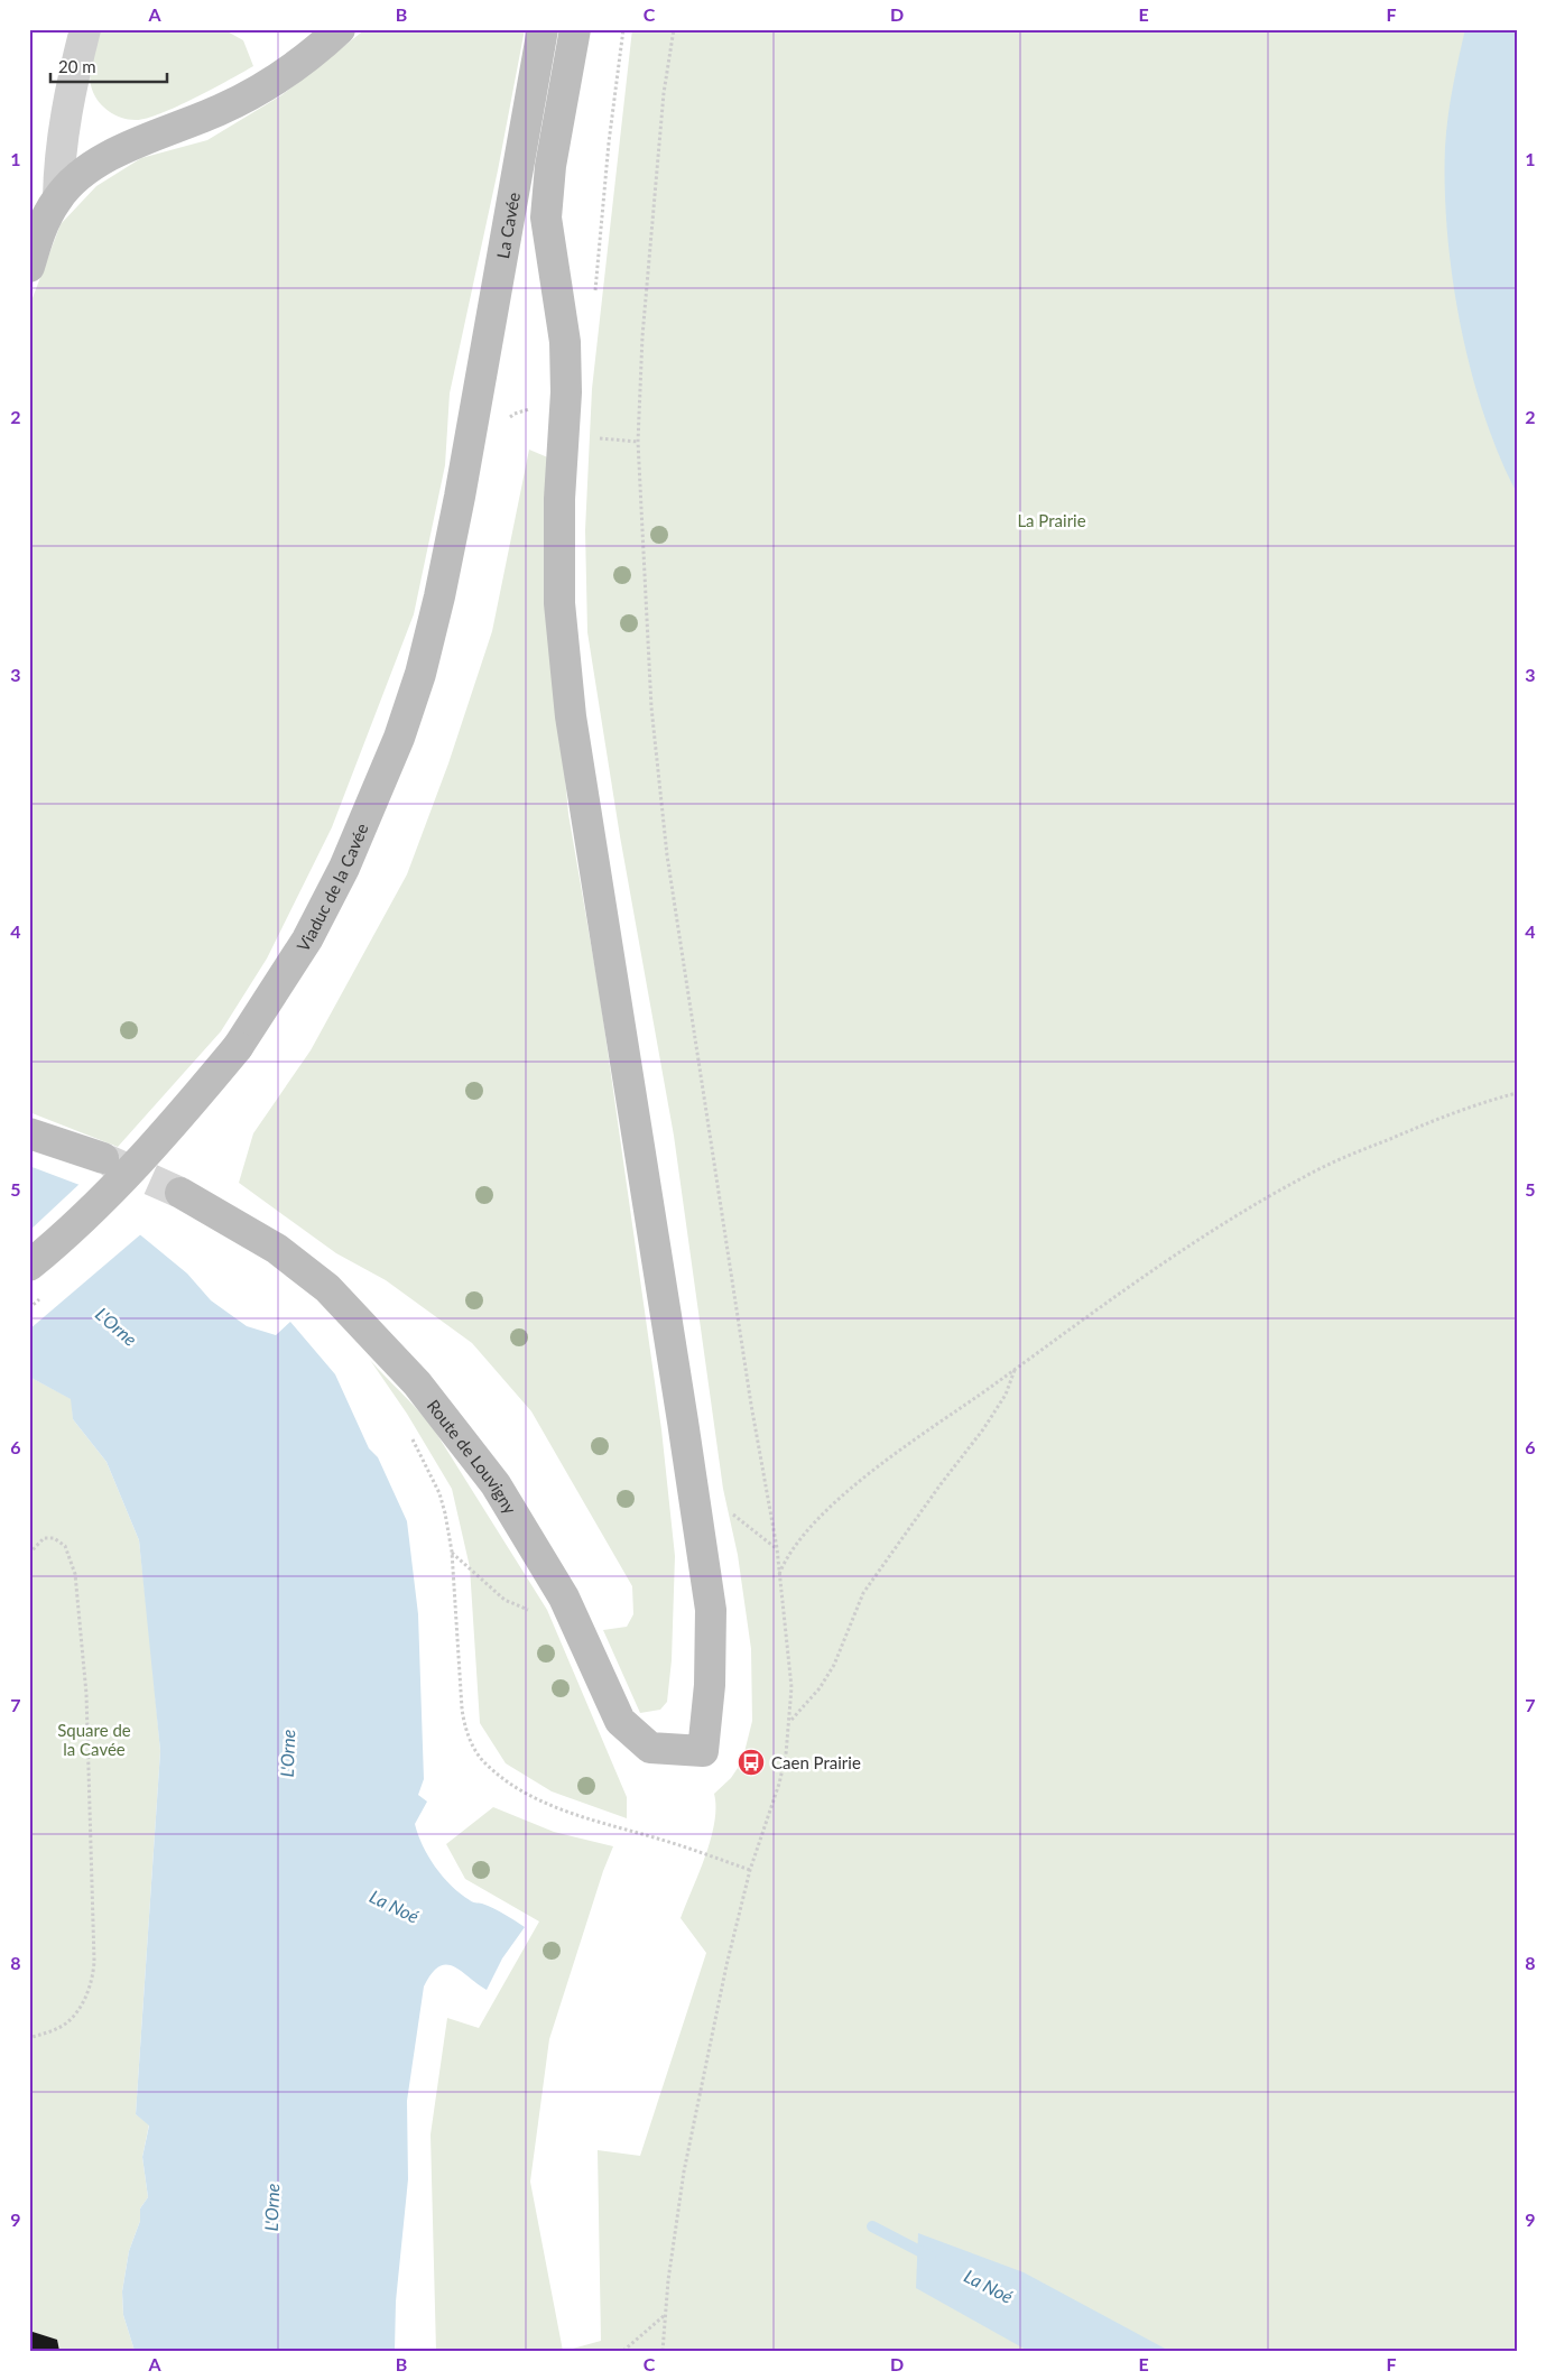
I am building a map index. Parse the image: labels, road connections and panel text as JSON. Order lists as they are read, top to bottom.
{
  "streets": {
    "main road": ["La Cavée", "Viaduc de la Cavée", "Route de Louvigny"]
  },
  "crossings": [
    ["La Cavée", "Viaduc de la Cavée"]
  ],
  "water": ["L'Orne", "La Noé"],
  "parks": ["La Prairie", "Square de la Cavée"],
  "places": {
    "bus stop": ["Caen Prairie"]
  },
  "scale_bar": "20 m",
  "grid": {
    "columns": [
      "A",
      "B",
      "C",
      "D",
      "E",
      "F"
    ],
    "rows": [
      "1",
      "2",
      "3",
      "4",
      "5",
      "6",
      "7",
      "8",
      "9"
    ]
  }
}
